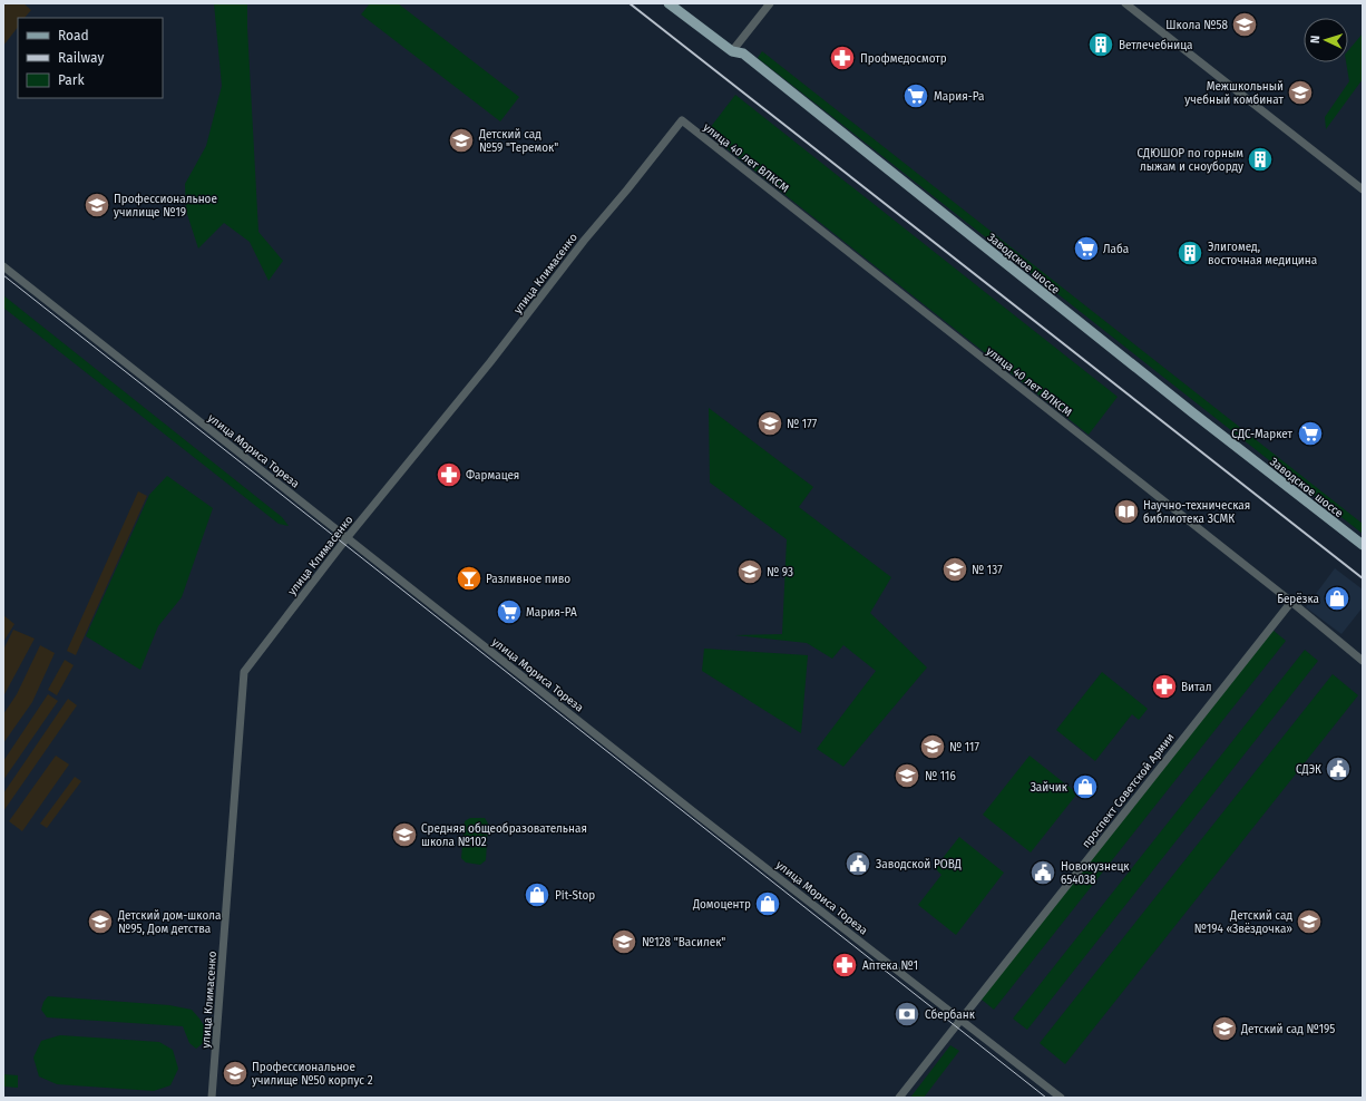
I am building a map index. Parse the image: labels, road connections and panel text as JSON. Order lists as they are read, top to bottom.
{
  "streets": {
    "main road": ["Заводское шоссе"],
    "street": [
      "улица 40 лет ВЛКСМ",
      "улица Климасенко",
      "улица Мориса Тореза",
      "проспект Советской Армии"
    ]
  },
  "crossings": [
    ["улица 40 лет ВЛКСМ", "улица Климасенко"],
    ["улица 40 лет ВЛКСМ", "проспект Советской Армии"],
    ["улица Климасенко", "улица Мориса Тореза"],
    ["улица Мориса Тореза", "проспект Советской Армии"]
  ],
  "places": {
    "school or university": [
      "Школа №58",
      "Межшкольный учебный комбинат",
      "Детский сад №59 \"Теремок\"",
      "Профессиональное училище №19",
      "№ 177",
      "№ 137",
      "№ 93",
      "№ 117",
      "№ 116",
      "Средняя общеобразовательная школа №102",
      "Детский дом-школа №95, Дом детства",
      "Детский сад №194 «Звёздочка»",
      "№128 \"Василек\"",
      "Детский сад №195",
      "Профессиональное училище №50 корпус 2"
    ],
    "building": ["Ветлечебница", "СДЮШОР по горным лыжам и сноуборду", "Элигомед, восточная медицина"],
    "pharmacy": [
      "Профмедосмотр",
      "Фармацея",
      "Витал",
      "Аптека №1"
    ],
    "supermarket": [
      "Мария-Ра",
      "Лаба",
      "СДС-Маркет",
      "Мария-РА"
    ],
    "library": ["Научно-техническая библиотека ЗСМК"],
    "bar": ["Разливное пиво"],
    "shop": [
      "Берёзка",
      "Зайчик",
      "Pit-Stop",
      "Домоцентр"
    ],
    "public building": ["СДЭК", "Заводской РОВД", "Новокузнецк 654038"],
    "bank": ["Сбербанк"]
  },
  "legend": ["Road", "Railway", "Park"],
  "north": "left"
}
